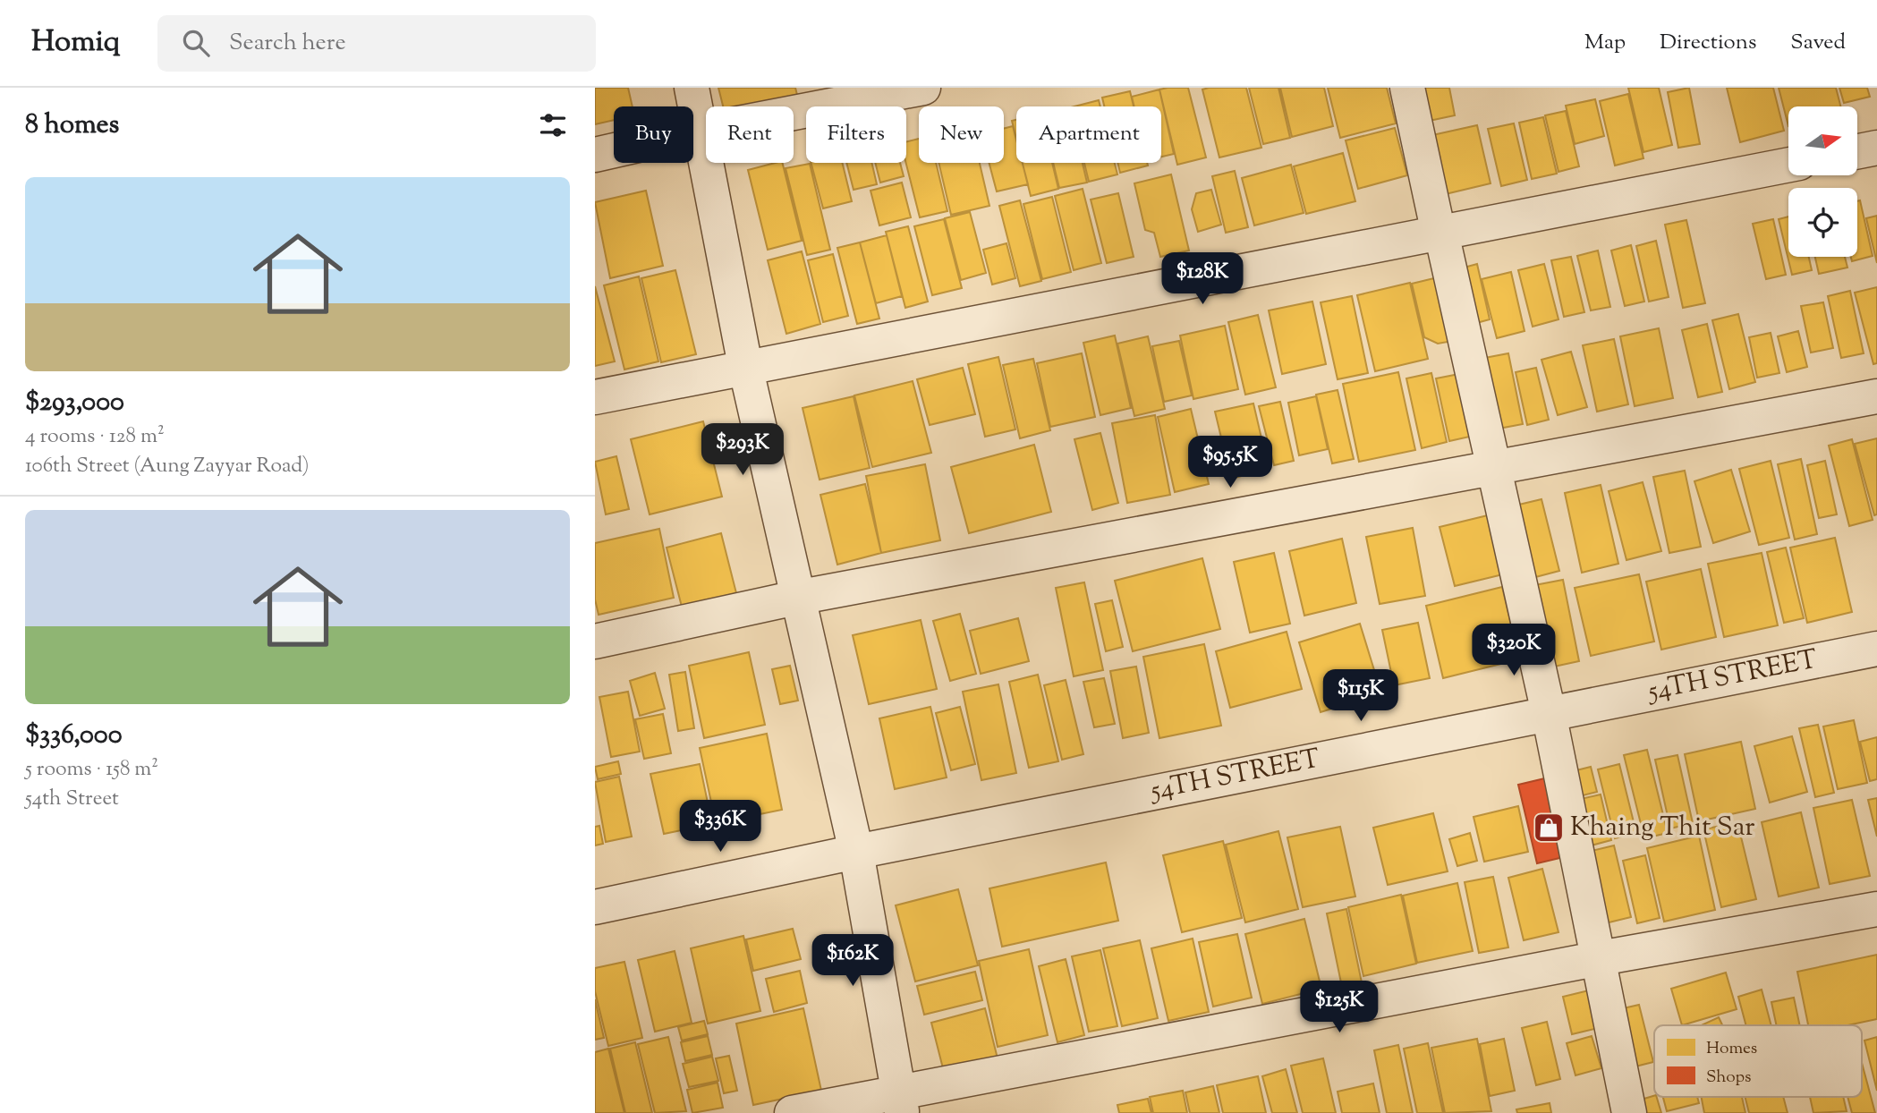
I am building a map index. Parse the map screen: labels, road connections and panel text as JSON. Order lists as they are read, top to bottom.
{
  "streets": {
    "street": ["54TH STREET"]
  },
  "places": {
    "shop": ["Khaing Thit Sar"]
  },
  "legend": ["Homes", "Shops"],
  "north": "right",
  "page": {
    "header": "Homiq",
    "search": "Search here",
    "nav": ["Map", "Directions", "Saved"],
    "heading": "8 homes",
    "chip": [
      "Buy",
      "Rent",
      "Filters",
      "New",
      "Apartment"
    ],
    "list": [
      {
        "name": "$293,000",
        "note": "4 rooms · 128 m² · 106th Street (Aung Zayyar Road)"
      },
      {
        "name": "$336,000",
        "note": "5 rooms · 158 m² · 54th Street"
      }
    ],
    "price": [
      "$128K",
      "$293K",
      "$95.5K",
      "$320K",
      "$115K",
      "$336K",
      "$162K",
      "$125K"
    ]
  }
}
